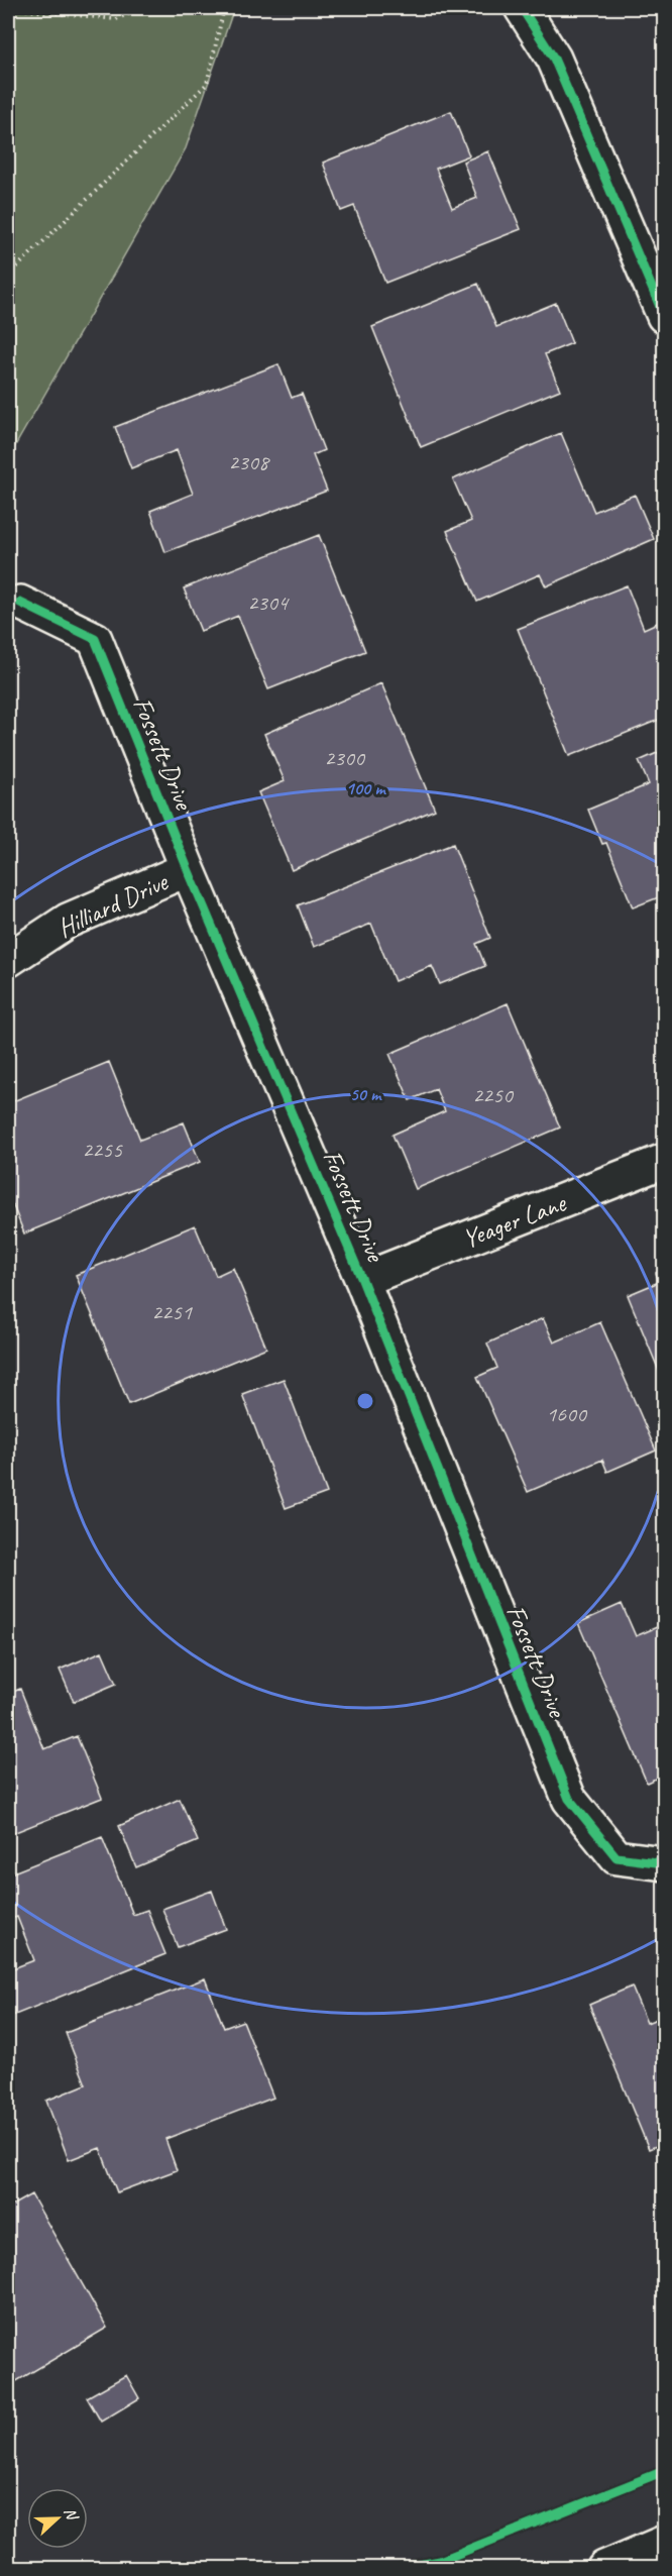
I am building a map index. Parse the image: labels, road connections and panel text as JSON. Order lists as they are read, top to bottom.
{
  "streets": {
    "street": ["Fossett Drive", "Hilliard Drive", "Yeager Lane"]
  },
  "crossings": [
    ["Fossett Drive", "Hilliard Drive"],
    ["Fossett Drive", "Yeager Lane"]
  ],
  "house_numbers": [
    "2308",
    "2304",
    "2300",
    "2250",
    "2255",
    "2251",
    "1600"
  ],
  "north": "right",
  "rings": ["100 m", "50 m"]
}
